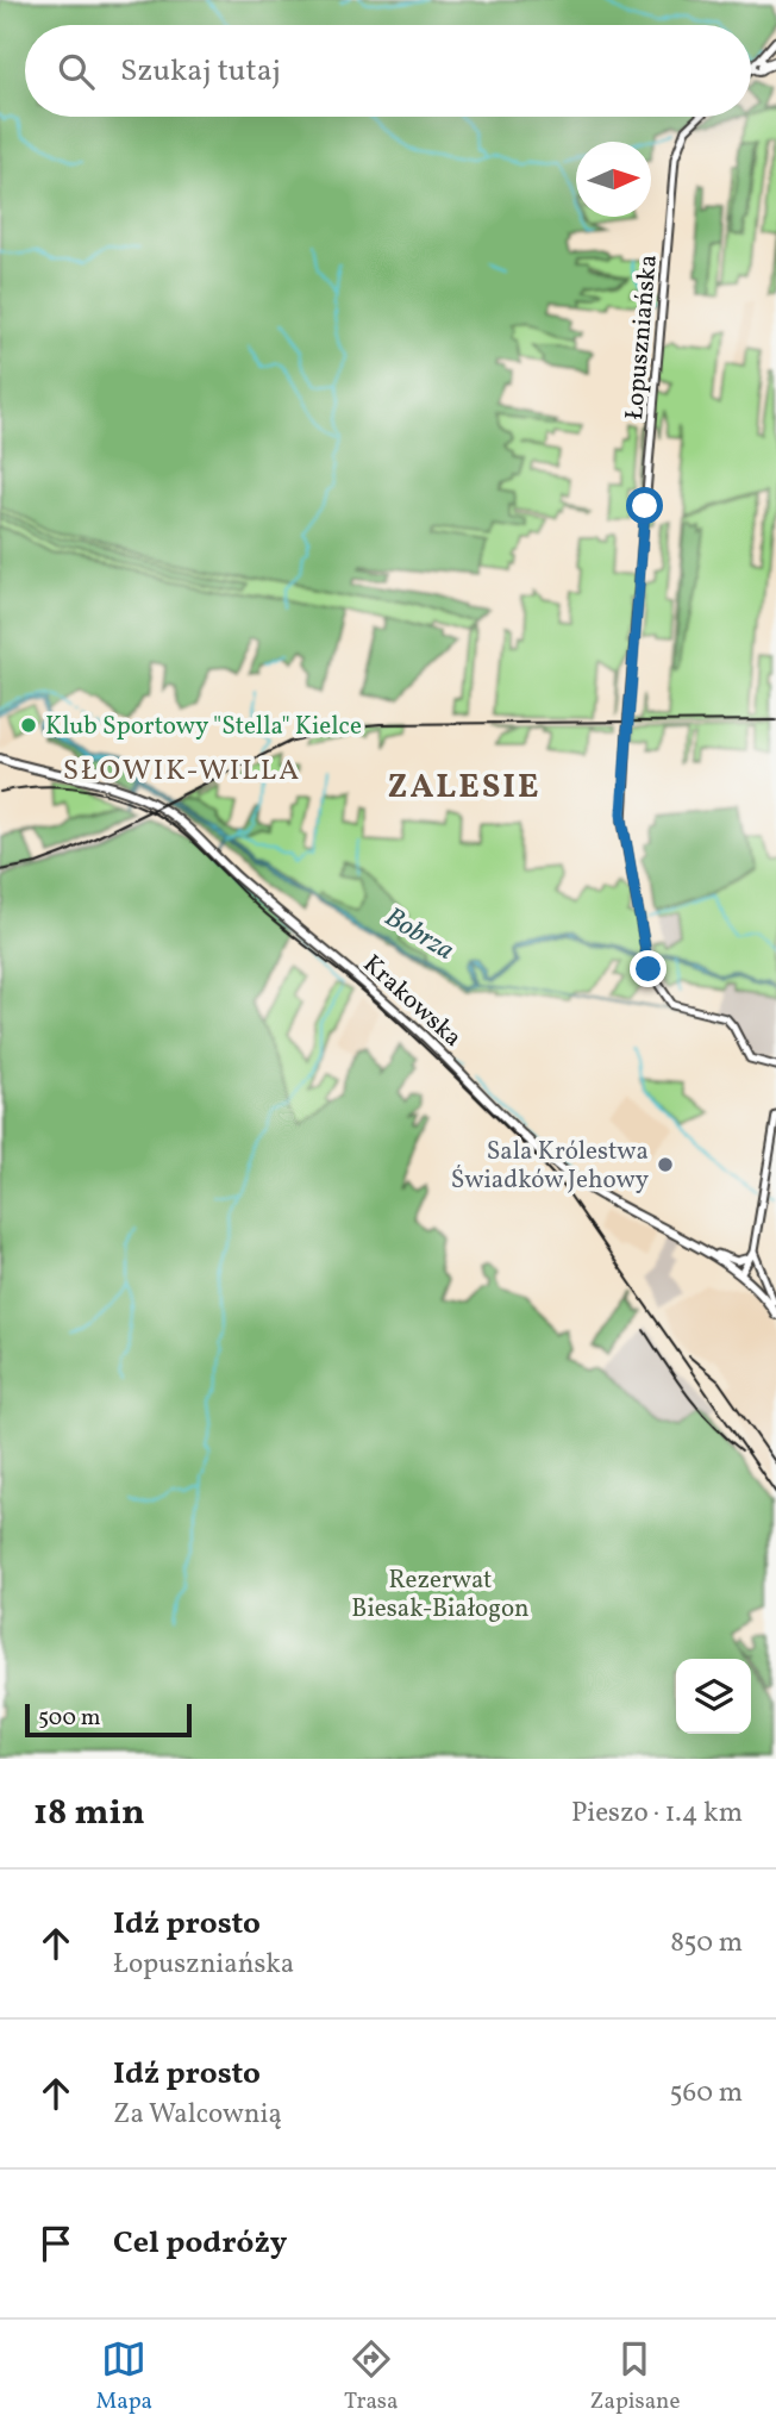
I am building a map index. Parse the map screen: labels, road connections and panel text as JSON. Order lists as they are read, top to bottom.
{
  "streets": {
    "main road": ["Łopuszniańska", "Krakowska"]
  },
  "districts": ["SŁOWIK-WILLA", "ZALESIE"],
  "water": ["Bobrza"],
  "parks": ["Rezerwat Biesak-Białogon"],
  "places": ["Klub Sportowy \"Stella\" Kielce", "Sala Królestwa Świadków Jehowy"],
  "scale_bar": "500 m",
  "north": "right",
  "page": {
    "search": "Szukaj tutaj",
    "scale": "500 m",
    "heading": ["18 min", "Pieszo · 1.4 km"],
    "list": [
      ["Idź prosto", "Łopuszniańska", "850 m"],
      ["Idź prosto", "Za Walcownią", "560 m"],
      "Cel podróży"
    ],
    "nav": ["Mapa", "Trasa", "Zapisane"]
  }
}
